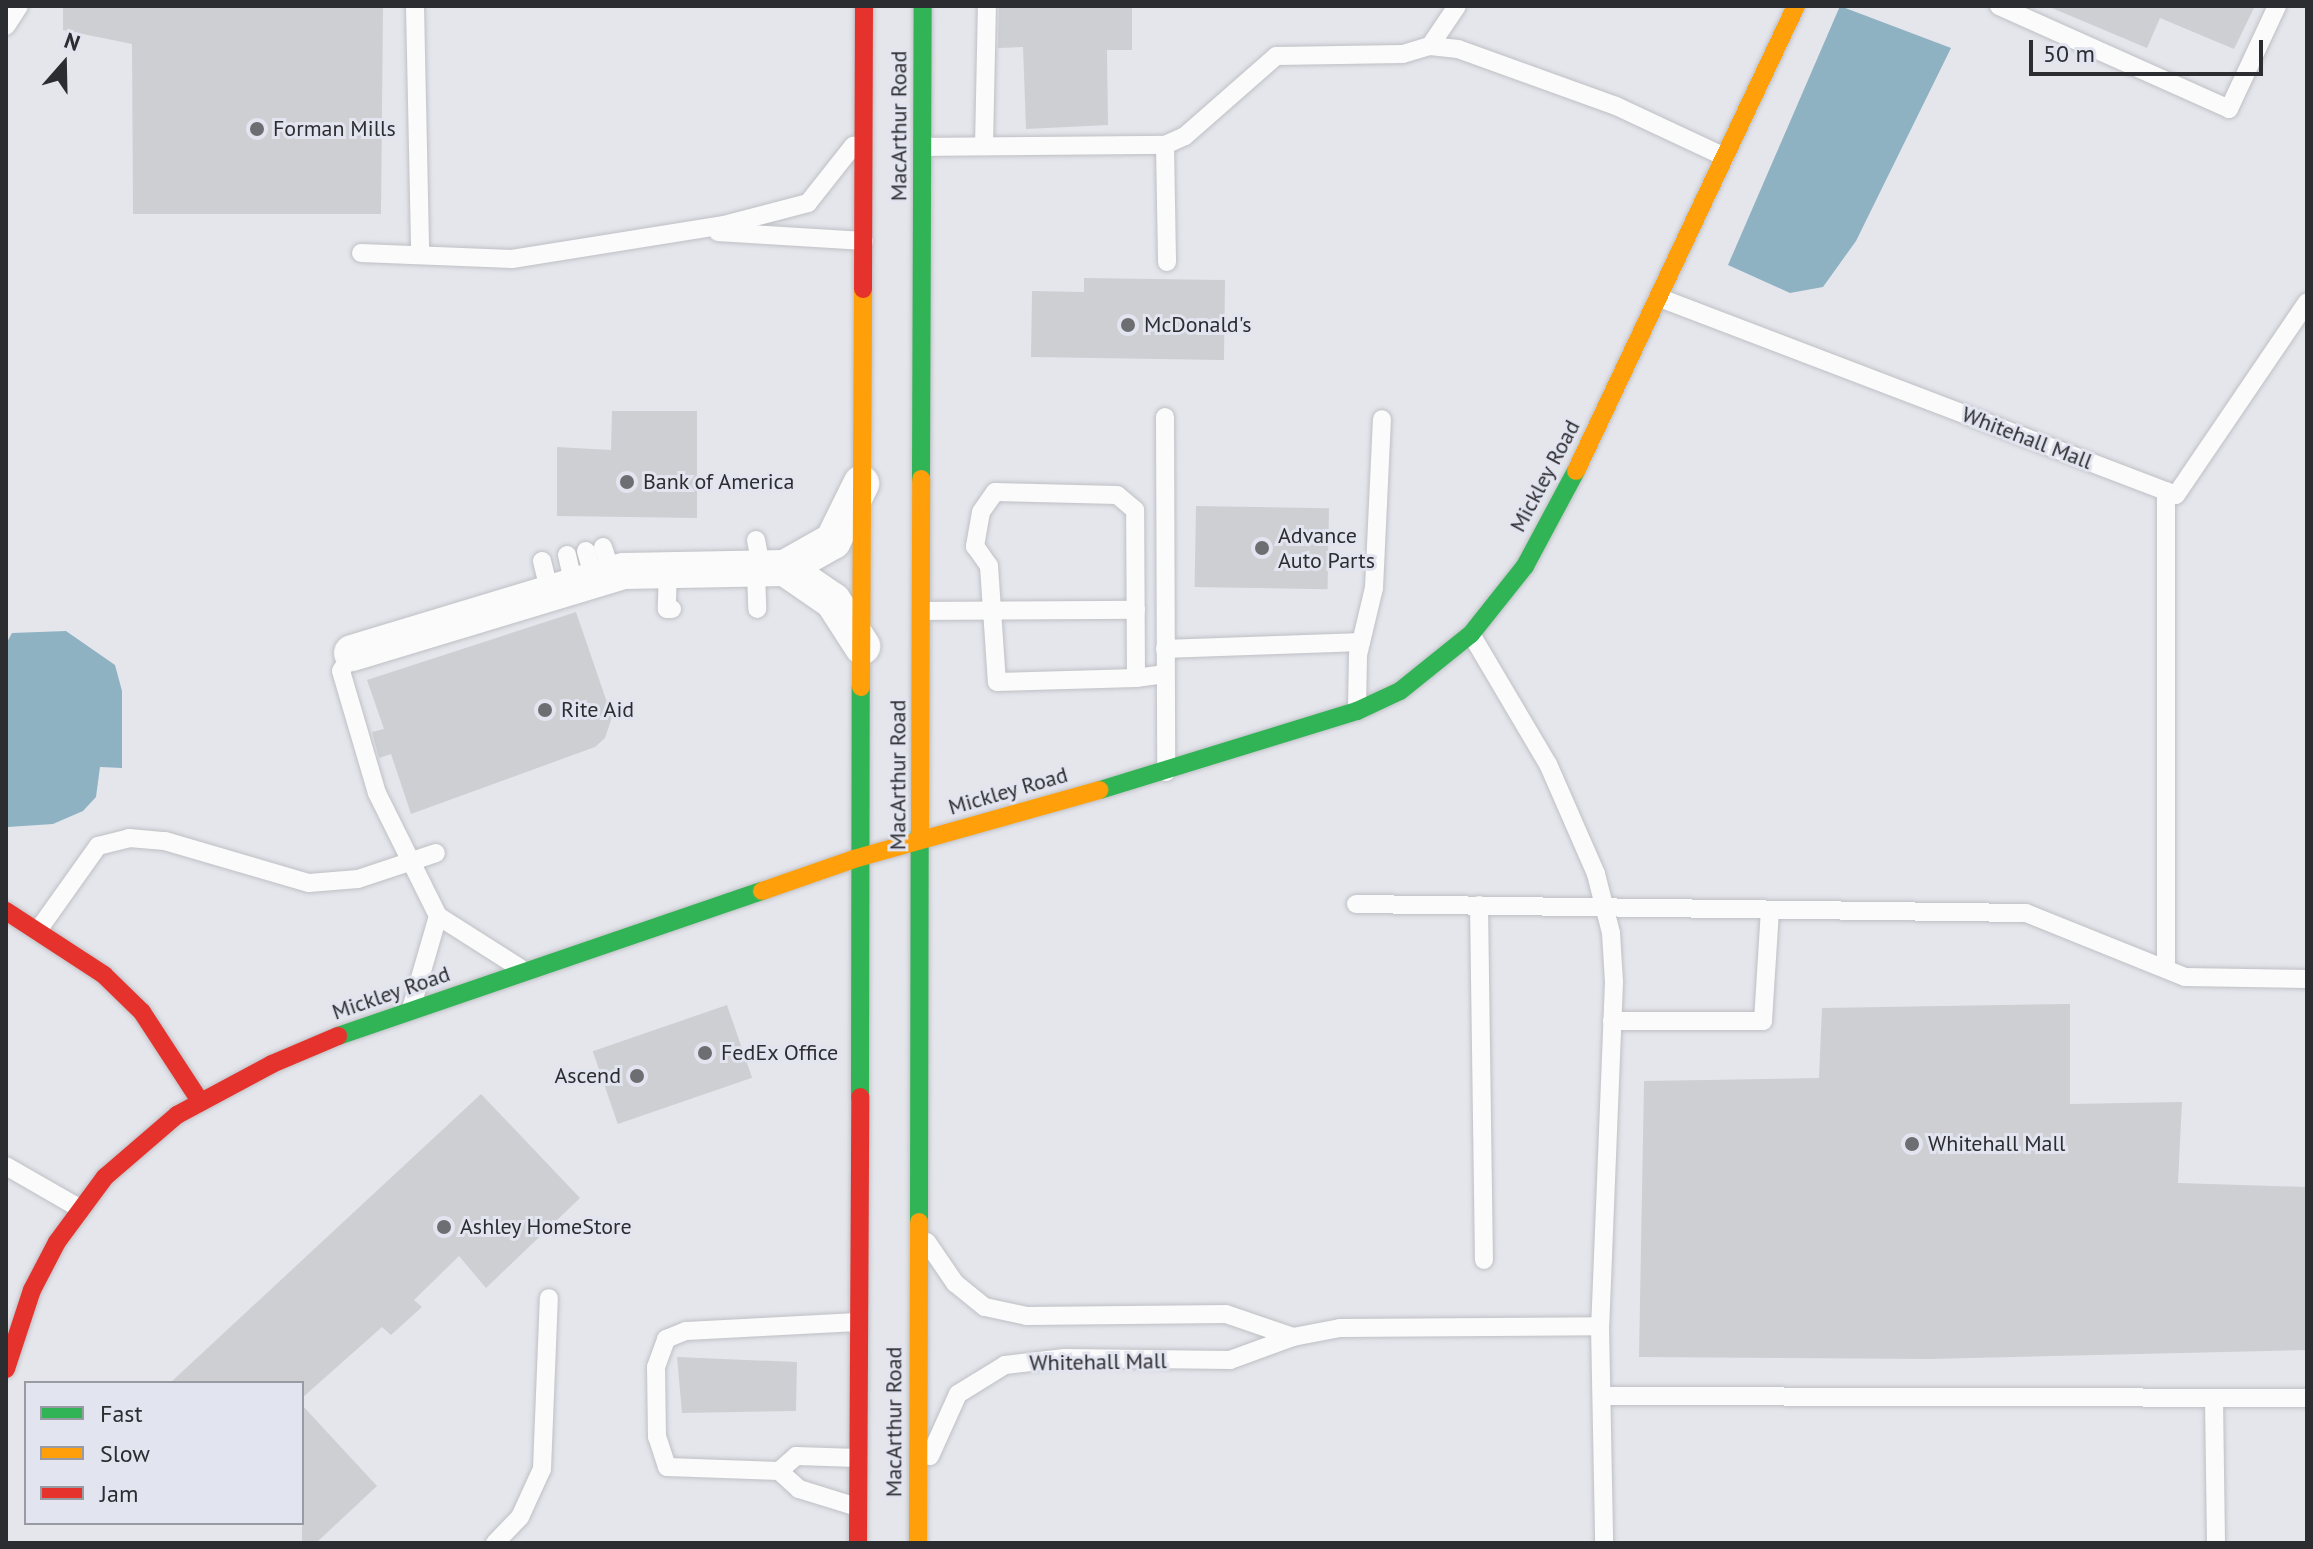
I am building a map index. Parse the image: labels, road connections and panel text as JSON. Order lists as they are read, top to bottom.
{
  "streets": {
    "main road": ["MacArthur Road", "Mickley Road"],
    "lane": ["Whitehall Mall"]
  },
  "crossings": [
    ["MacArthur Road", "Whitehall Mall"],
    ["MacArthur Road", "Mickley Road"],
    ["Whitehall Mall", "Mickley Road"]
  ],
  "places": [
    "Forman Mills",
    "McDonald's",
    "Bank of America",
    "Advance Auto Parts",
    "Rite Aid",
    "FedEx Office",
    "Ascend",
    "Whitehall Mall",
    "Ashley HomeStore"
  ],
  "legend": ["Fast", "Slow", "Jam"],
  "scale_bar": "50 m",
  "north": "top"
}
